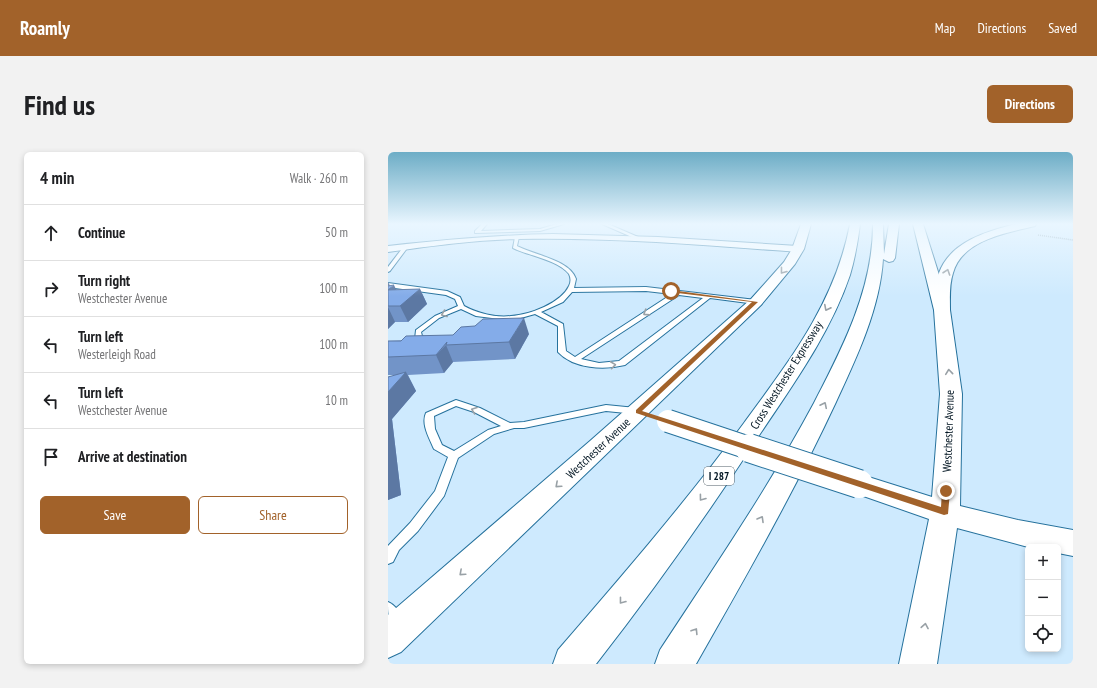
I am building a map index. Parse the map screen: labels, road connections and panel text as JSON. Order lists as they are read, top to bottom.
{
  "streets": {
    "main road": ["Cross Westchester Expressway", "Westchester Avenue", "I 287"]
  },
  "page": {
    "header": "Roamly",
    "nav": ["Map", "Directions", "Saved"],
    "buttons": [
      "Directions",
      ["Save", "Share"]
    ],
    "title": "Find us",
    "heading": ["4 min", "Walk · 260 m"],
    "list": [
      ["Continue", "50 m"],
      ["Turn right", "Westchester Avenue", "100 m"],
      ["Turn left", "Westerleigh Road", "100 m"],
      ["Turn left", "Westchester Avenue", "10 m"],
      "Arrive at destination"
    ],
    "map_buttons": ["+", "−"]
  }
}
